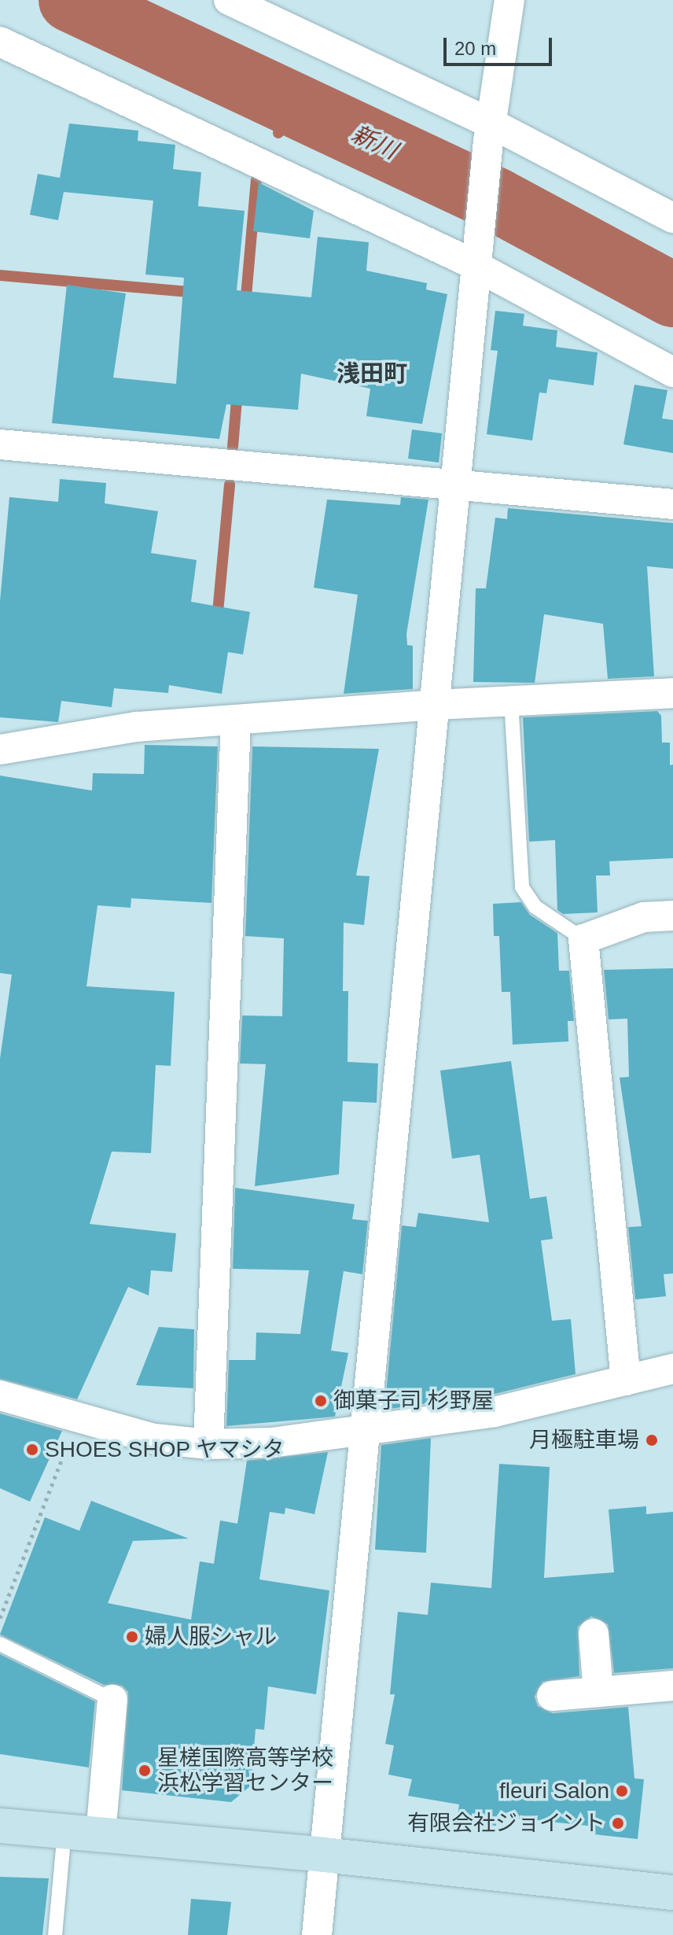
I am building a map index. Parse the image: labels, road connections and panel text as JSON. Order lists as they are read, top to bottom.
{
  "districts": ["浅田町"],
  "water": ["新川"],
  "places": [
    "御菓子司 杉野屋",
    "月極駐車場",
    "SHOES SHOP ヤマシタ",
    "婦人服シャル",
    "星槎国際高等学校 浜松学習センター",
    "fleuri Salon",
    "有限会社ジョイント"
  ],
  "scale_bar": "20 m"
}
